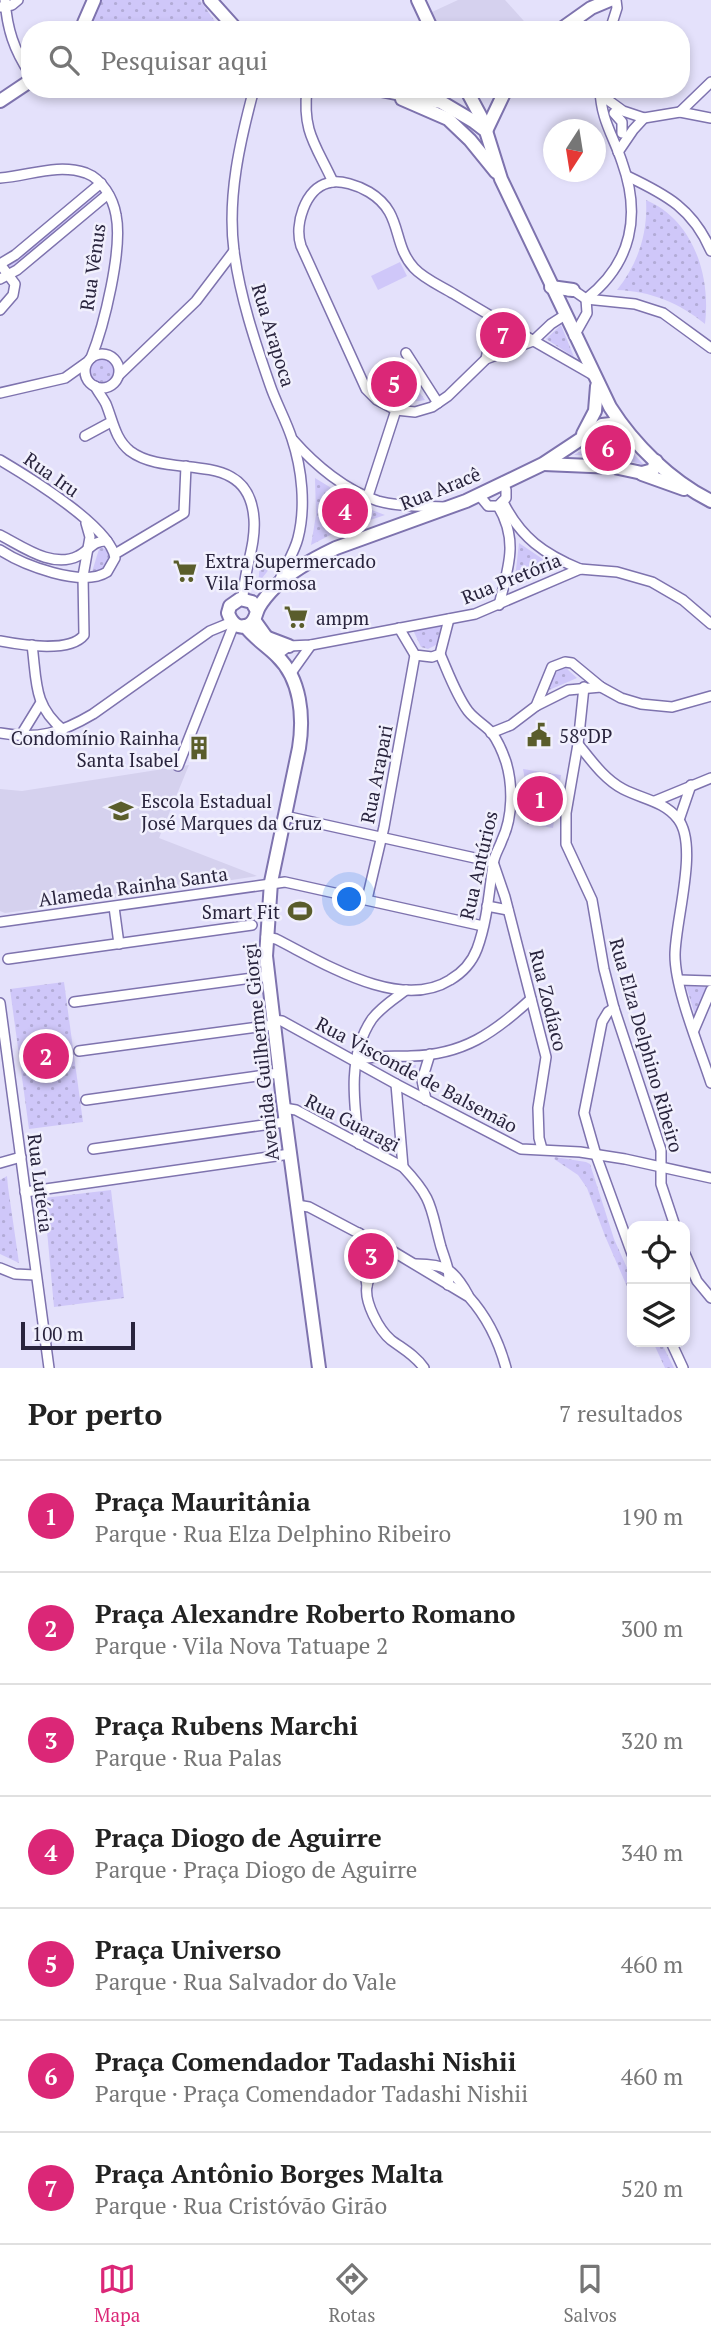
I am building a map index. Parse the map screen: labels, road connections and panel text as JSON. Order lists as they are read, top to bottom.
{
  "streets": {
    "street": [
      "Rua Vênus",
      "Rua Arapoca",
      "Rua Iru",
      "Rua Aracê",
      "Rua Pretória",
      "Rua Arapari",
      "Rua Antúrios",
      "Alameda Rainha Santa",
      "Rua Zodíaco",
      "Rua Elza Delphino Ribeiro",
      "Avenida Guilherme Giorgi",
      "Rua Visconde de Balsemão",
      "Rua Guaragi",
      "Rua Lutécia"
    ]
  },
  "crossings": [
    ["Rua Arapoca", "Rua Aracê"],
    ["Rua Aracê", "Avenida Guilherme Giorgi"],
    ["Rua Arapari", "Alameda Rainha Santa"],
    ["Rua Antúrios", "Alameda Rainha Santa"],
    ["Rua Antúrios", "Rua Zodíaco"],
    ["Rua Antúrios", "Avenida Guilherme Giorgi"],
    ["Alameda Rainha Santa", "Avenida Guilherme Giorgi"],
    ["Rua Zodíaco", "Rua Visconde de Balsemão"],
    ["Rua Elza Delphino Ribeiro", "Rua Visconde de Balsemão"],
    ["Avenida Guilherme Giorgi", "Rua Visconde de Balsemão"],
    ["Avenida Guilherme Giorgi", "Rua Guaragi"]
  ],
  "places": {
    "supermarket": ["Extra Supermercado Vila Formosa", "ampm"],
    "public building": ["58ºDP"],
    "building": ["Condomínio Rainha Santa Isabel"],
    "school or university": ["Escola Estadual José Marques da Cruz"],
    "sports": ["Smart Fit"]
  },
  "scale_bar": "100 m",
  "north": "bottom",
  "page": {
    "search": "Pesquisar aqui",
    "pins": [
      "7",
      "5",
      "6",
      "4",
      "1",
      "2",
      "3"
    ],
    "scale": "100 m",
    "heading": ["Por perto", "7 resultados"],
    "list": [
      {
        "mark": "1",
        "name": "Praça Mauritânia",
        "note": "Parque · Rua Elza Delphino Ribeiro",
        "value": "190 m"
      },
      {
        "mark": "2",
        "name": "Praça Alexandre Roberto Romano",
        "note": "Parque · Vila Nova Tatuape 2",
        "value": "300 m"
      },
      {
        "mark": "3",
        "name": "Praça Rubens Marchi",
        "note": "Parque · Rua Palas",
        "value": "320 m"
      },
      {
        "mark": "4",
        "name": "Praça Diogo de Aguirre",
        "note": "Parque · Praça Diogo de Aguirre",
        "value": "340 m"
      },
      {
        "mark": "5",
        "name": "Praça Universo",
        "note": "Parque · Rua Salvador do Vale",
        "value": "460 m"
      },
      {
        "mark": "6",
        "name": "Praça Comendador Tadashi Nishii",
        "note": "Parque · Praça Comendador Tadashi Nishii",
        "value": "460 m"
      },
      {
        "mark": "7",
        "name": "Praça Antônio Borges Malta",
        "note": "Parque · Rua Cristóvão Girão",
        "value": "520 m"
      }
    ],
    "nav": ["Mapa", "Rotas", "Salvos"]
  }
}
